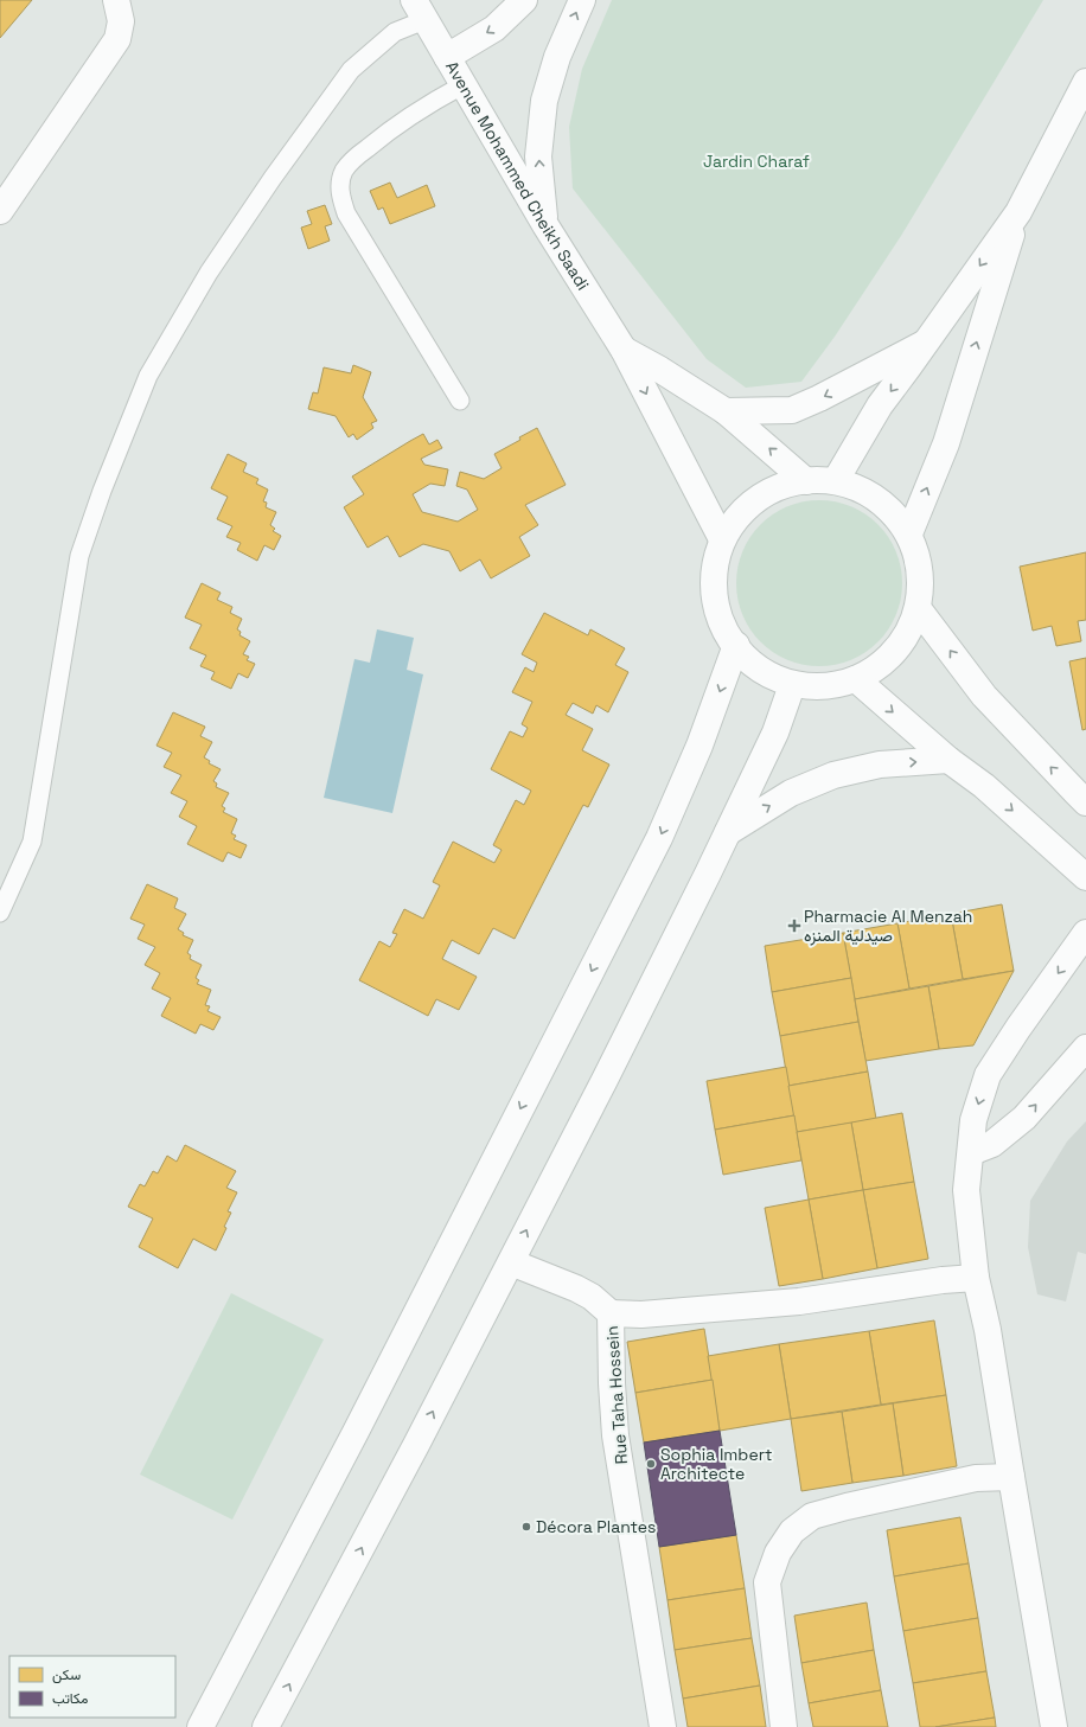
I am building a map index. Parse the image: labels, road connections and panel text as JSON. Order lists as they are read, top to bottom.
{
  "streets": {
    "street": ["Avenue Mohammed Cheikh Saadi", "Rue Taha Hossein"]
  },
  "parks": ["Jardin Charaf"],
  "places": {
    "health": ["Pharmacie Al Menzah صيدلية المنزه"],
    "other": ["Sophia Imbert Architecte", "Décora Plantes"]
  },
  "legend": ["سكن", "مكاتب"]
}
